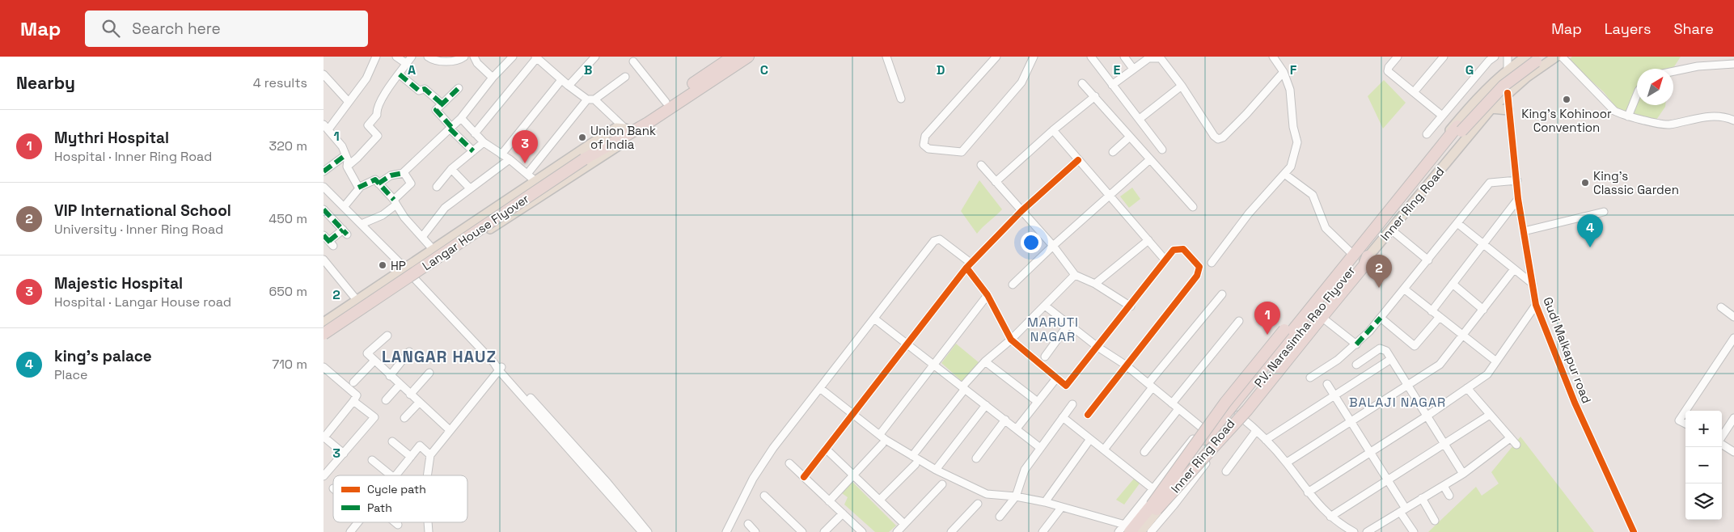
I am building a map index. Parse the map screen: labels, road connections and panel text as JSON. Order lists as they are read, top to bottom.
{
  "streets": {
    "highway": ["Langar House Flyover", "P.V. Narasimha Rao Flyover"],
    "main road": ["Inner Ring Road"],
    "street": ["Gudi Malkapur road"]
  },
  "crossings": [
    ["Inner Ring Road", "P.V. Narasimha Rao Flyover"],
    ["Inner Ring Road", "Gudi Malkapur road"]
  ],
  "districts": ["MARUTI NAGAR", "LANGAR HAUZ", "BALAJI NAGAR"],
  "places": [
    "King's Kohinoor Convention",
    "Union Bank of India",
    "King's Classic Garden",
    "HP"
  ],
  "legend": ["Cycle path", "Path"],
  "north": "top right",
  "page": {
    "header": "Map",
    "search": "Search here",
    "nav": ["Map", "Layers", "Share"],
    "heading": ["Nearby", "4 results"],
    "list": [
      {
        "mark": "1",
        "name": "Mythri Hospital",
        "note": "Hospital · Inner Ring Road",
        "value": "320 m"
      },
      {
        "mark": "2",
        "name": "VIP International School",
        "note": "University · Inner Ring Road",
        "value": "450 m"
      },
      {
        "mark": "3",
        "name": "Majestic Hospital",
        "note": "Hospital · Langar House road",
        "value": "650 m"
      },
      {
        "mark": "4",
        "name": "king's palace",
        "note": "Place",
        "value": "710 m"
      }
    ],
    "pins": [
      "3",
      "4",
      "2",
      "1"
    ],
    "map_buttons": ["+", "−"]
  },
  "grid": {
    "columns": [
      "A",
      "B",
      "C",
      "D",
      "E",
      "F",
      "G"
    ],
    "rows": ["1", "2", "3"]
  }
}
